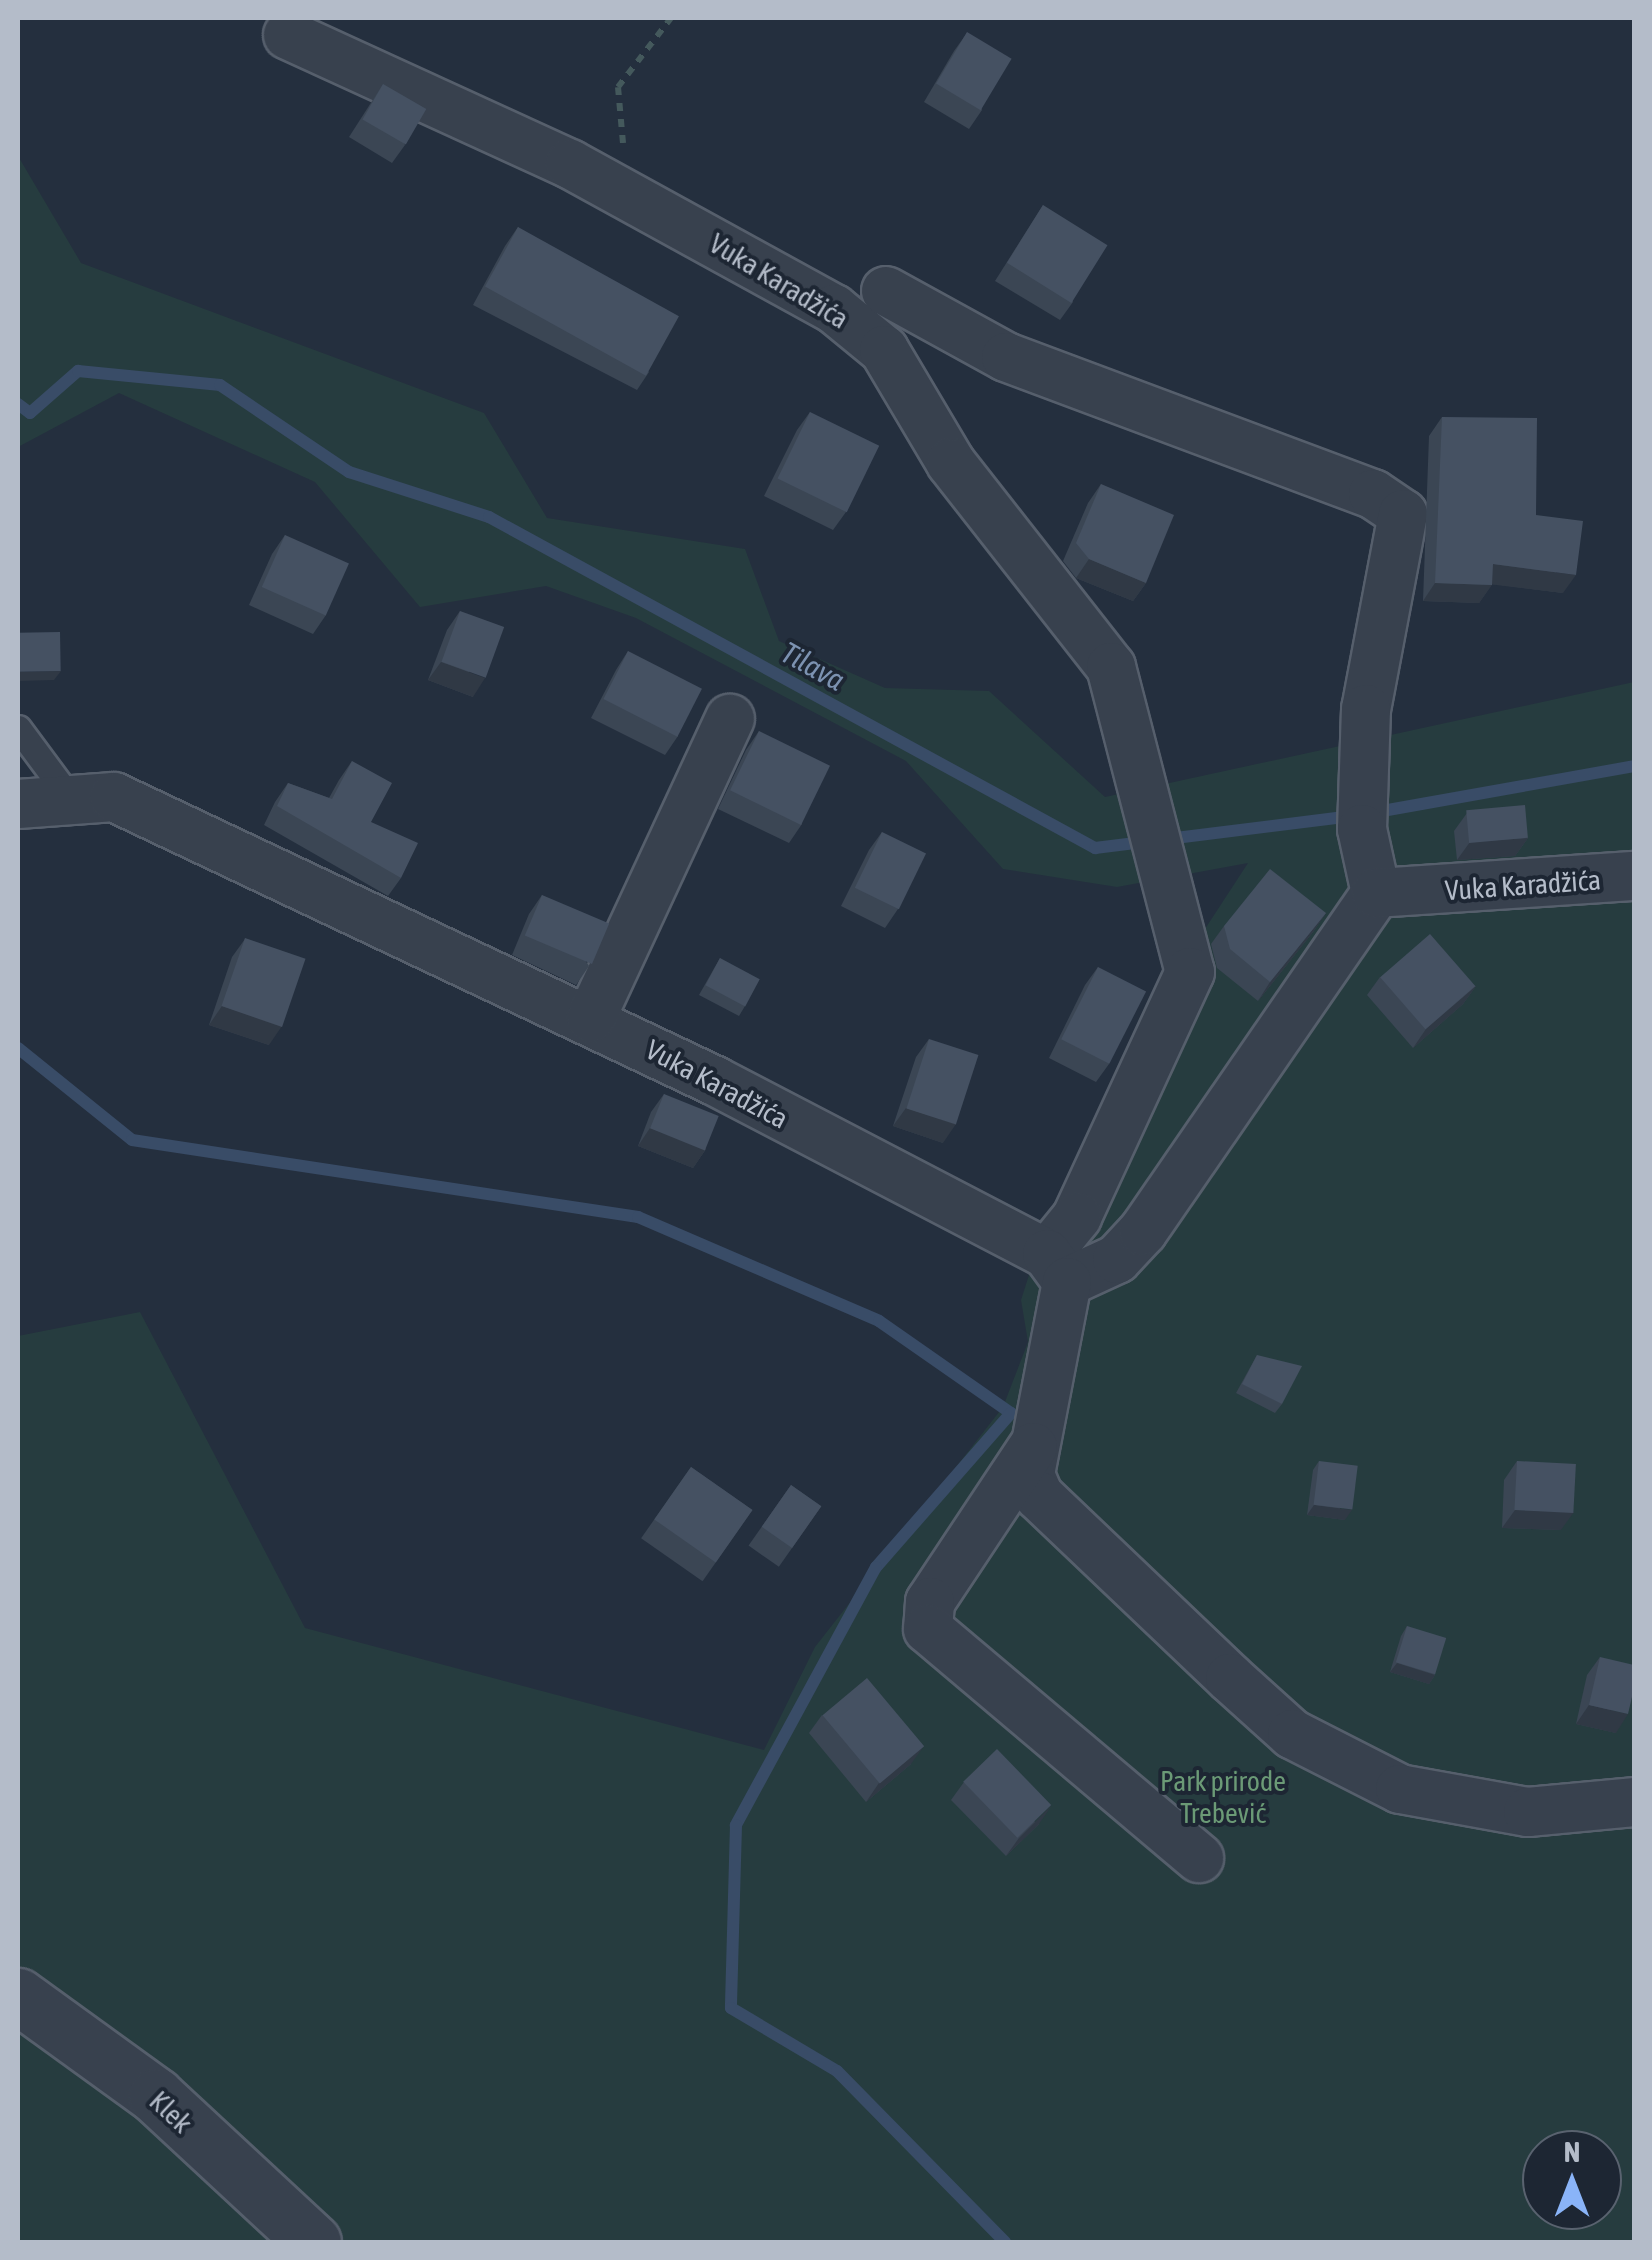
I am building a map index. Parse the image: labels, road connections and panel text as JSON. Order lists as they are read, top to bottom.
{
  "streets": {
    "street": ["Vuka Karadžića", "Klek"]
  },
  "water": ["Tilava"],
  "parks": ["Park prirode Trebević"],
  "north": "top"
}
